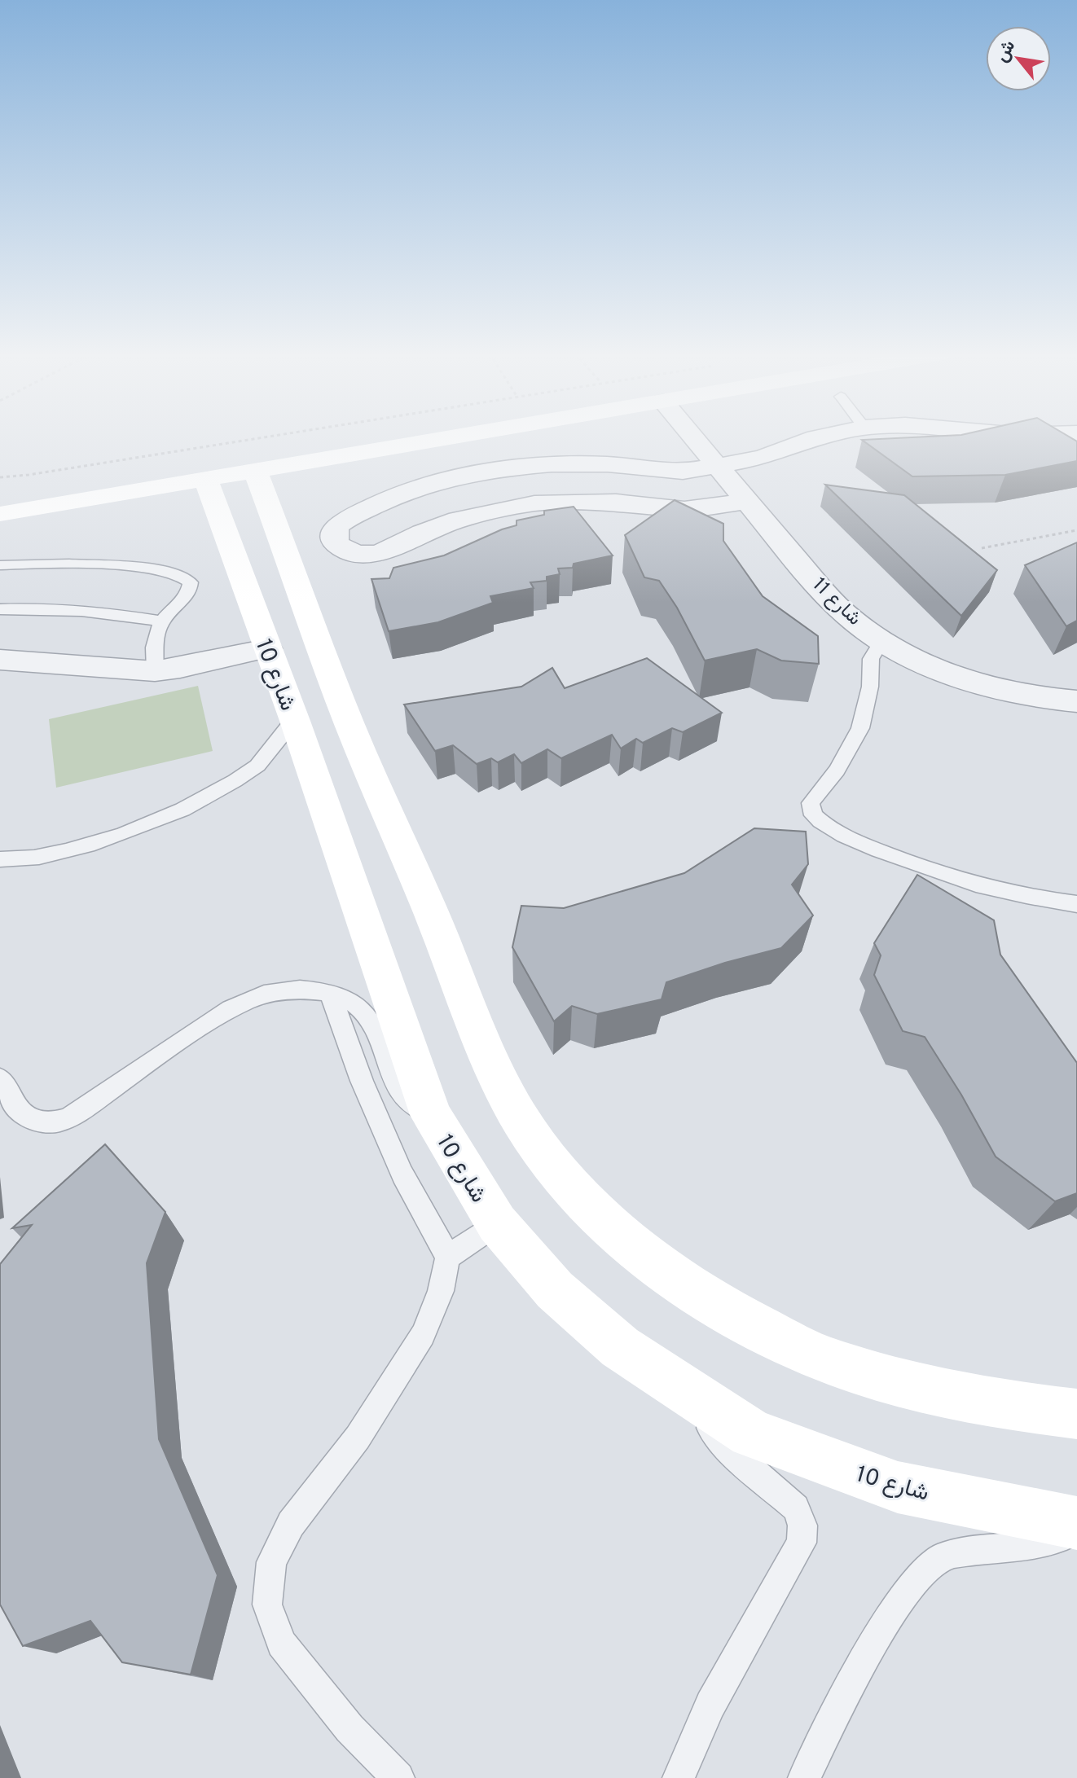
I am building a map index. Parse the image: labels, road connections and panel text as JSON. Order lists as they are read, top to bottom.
{
  "streets": {
    "street": ["شارع 11", "شارع 10"]
  },
  "north": "top left"
}
